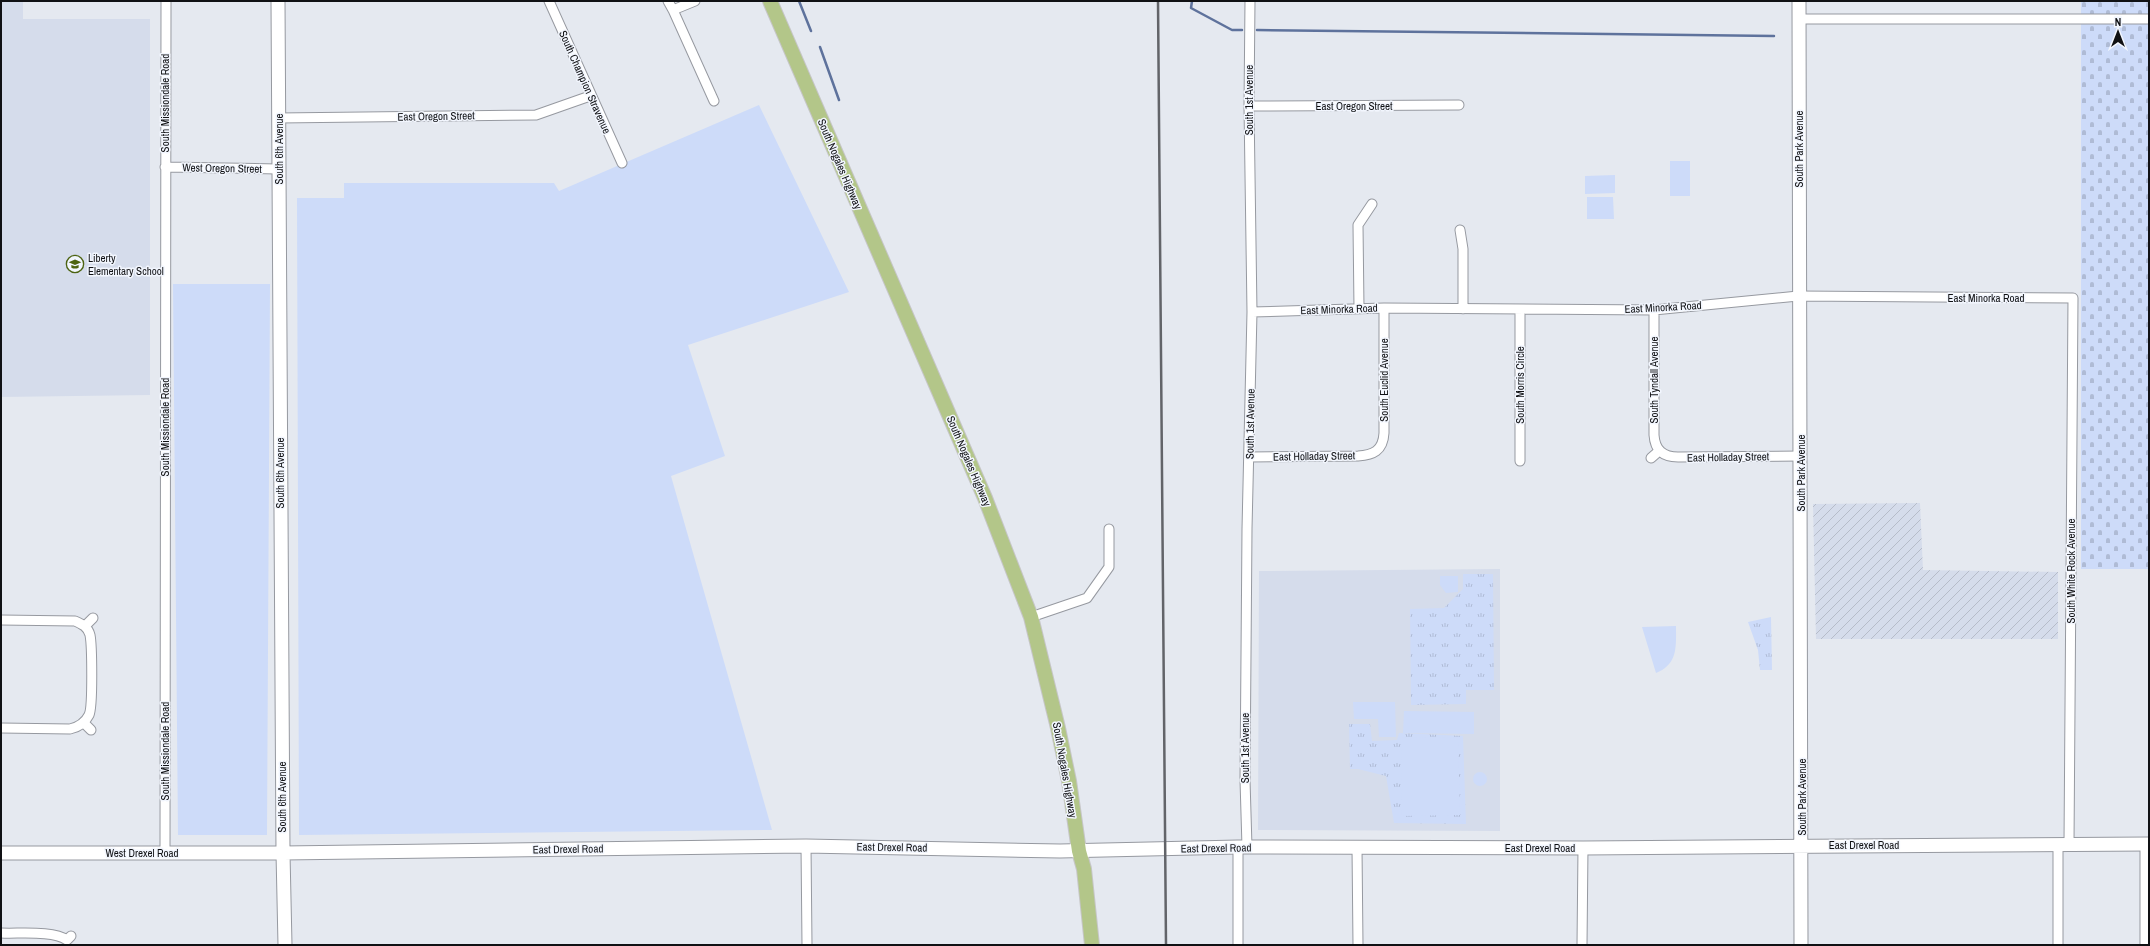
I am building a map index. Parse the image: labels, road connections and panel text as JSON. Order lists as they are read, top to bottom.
{
  "streets": {
    "main road": ["South Nogales Highway"],
    "street": [
      "South Champion Stravenue",
      "South 1st Avenue",
      "South Missiondale Road",
      "East Oregon Street",
      "South 6th Avenue",
      "South Park Avenue",
      "West Oregon Street",
      "East Minorka Road",
      "South Euclid Avenue",
      "South Tyndall Avenue",
      "South Morris Circle",
      "East Holladay Street",
      "South White Rock Avenue",
      "East Drexel Road",
      "West Drexel Road"
    ]
  },
  "crossings": [
    ["South Champion Stravenue", "East Oregon Street"],
    ["South 1st Avenue", "East Oregon Street"],
    ["South 1st Avenue", "East Minorka Road"],
    ["South 1st Avenue", "East Holladay Street"],
    ["South 1st Avenue", "East Drexel Road"],
    ["South Missiondale Road", "West Oregon Street"],
    ["South Missiondale Road", "West Drexel Road"],
    ["East Oregon Street", "South 6th Avenue"],
    ["South 6th Avenue", "West Oregon Street"],
    ["South 6th Avenue", "East Drexel Road"],
    ["South 6th Avenue", "West Drexel Road"],
    ["South Park Avenue", "East Minorka Road"],
    ["South Park Avenue", "East Holladay Street"],
    ["South Park Avenue", "East Drexel Road"],
    ["South Nogales Highway", "East Drexel Road"],
    ["East Minorka Road", "South Euclid Avenue"],
    ["East Minorka Road", "South Tyndall Avenue"],
    ["East Minorka Road", "South Morris Circle"],
    ["East Minorka Road", "South White Rock Avenue"],
    ["South Euclid Avenue", "East Holladay Street"],
    ["South Tyndall Avenue", "East Holladay Street"],
    ["South White Rock Avenue", "East Drexel Road"],
    ["East Drexel Road", "West Drexel Road"]
  ],
  "places": {
    "school or university": ["Liberty Elementary School"]
  },
  "north": "top"
}
